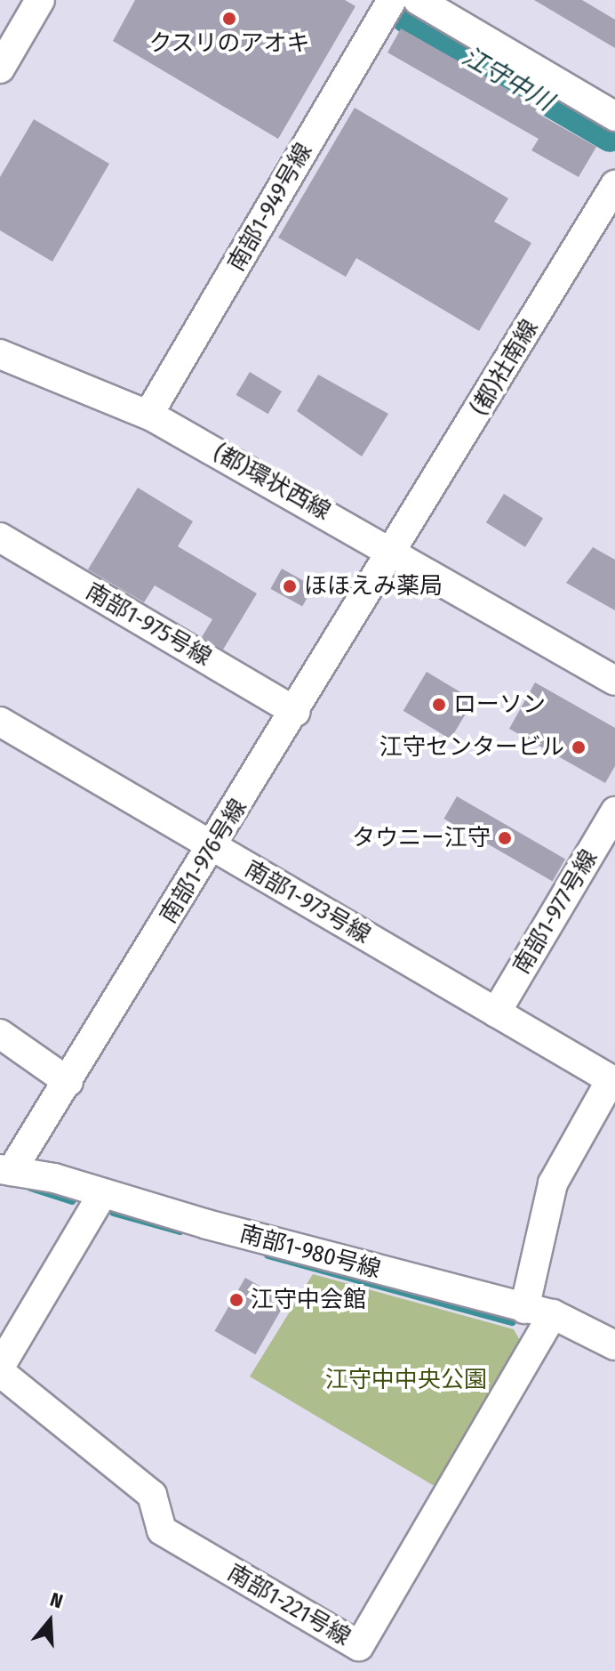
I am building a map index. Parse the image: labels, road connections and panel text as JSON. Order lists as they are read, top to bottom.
{
  "streets": {
    "street": [
      "南部1-949号線",
      "(都)社南線",
      "(都)環状西線",
      "南部1-975号線",
      "南部1-976号線",
      "南部1-973号線",
      "南部1-977号線",
      "南部1-980号線",
      "南部1-221号線"
    ]
  },
  "crossings": [
    ["南部1-949号線", "(都)環状西線"],
    ["(都)社南線", "(都)環状西線"],
    ["(都)社南線", "南部1-976号線"],
    ["(都)環状西線", "南部1-976号線"],
    ["南部1-975号線", "南部1-976号線"],
    ["南部1-976号線", "南部1-973号線"],
    ["南部1-976号線", "南部1-980号線"],
    ["南部1-973号線", "南部1-977号線"],
    ["南部1-980号線", "南部1-221号線"]
  ],
  "water": ["江守中川"],
  "parks": ["江守中中央公園"],
  "places": [
    "クスリのアオキ",
    "ほほえみ薬局",
    "ローソン",
    "江守センタービル",
    "タウニー江守",
    "江守中会館"
  ],
  "north": "top"
}
